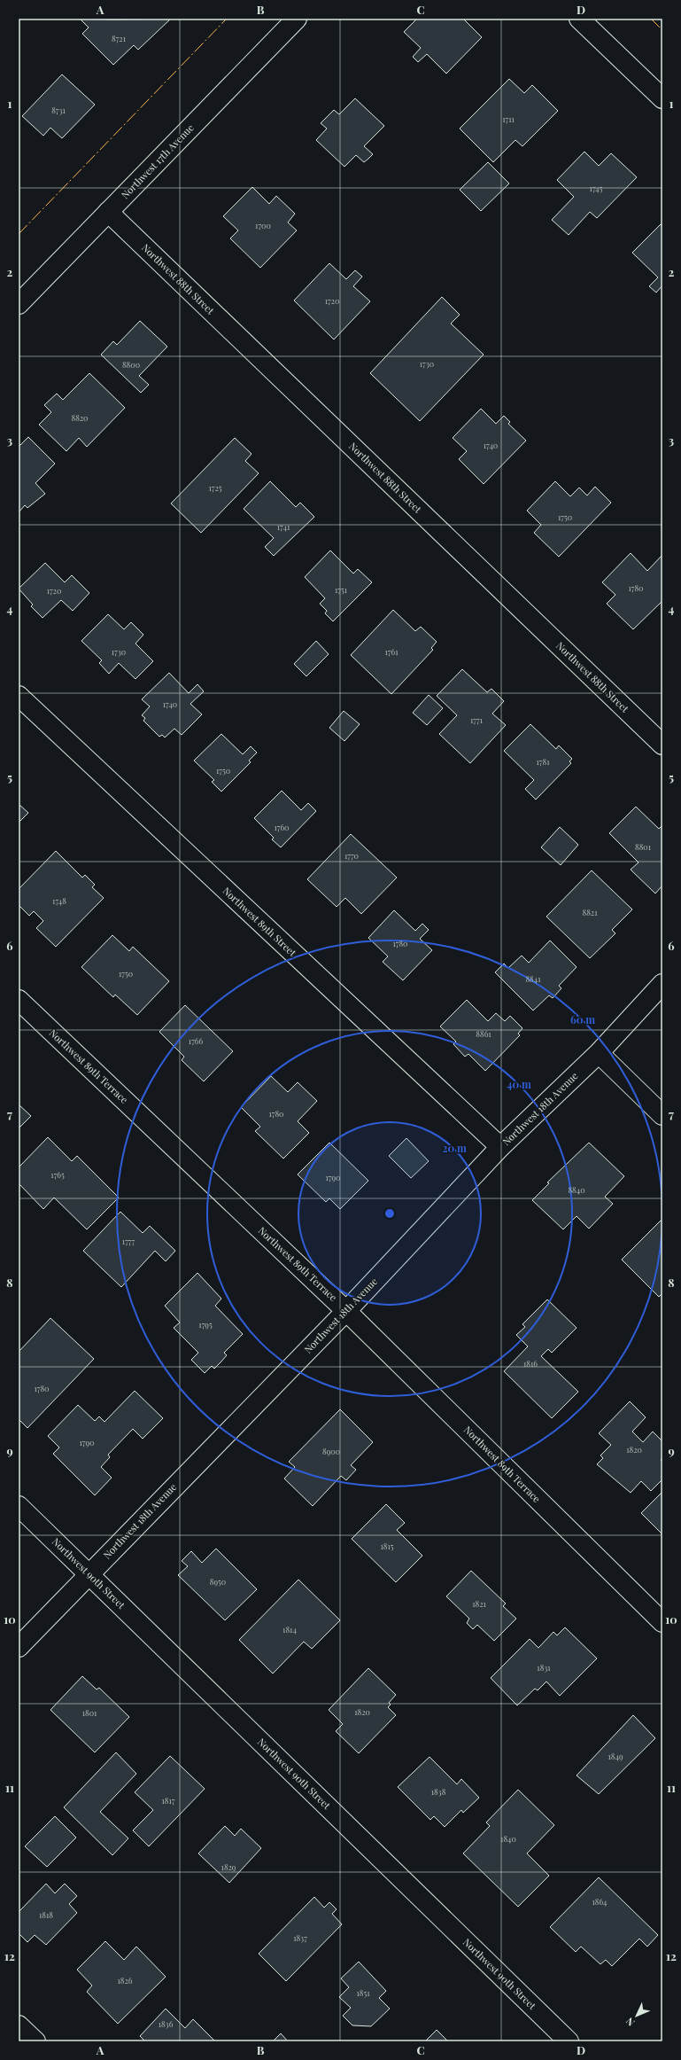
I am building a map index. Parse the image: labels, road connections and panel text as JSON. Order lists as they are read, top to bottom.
{
  "streets": {
    "street": [
      "Northwest 17th Avenue",
      "Northwest 88th Street",
      "Northwest 89th Street",
      "Northwest 89th Terrace",
      "Northwest 18th Avenue",
      "Northwest 90th Street"
    ]
  },
  "crossings": [
    ["Northwest 17th Avenue", "Northwest 88th Street"],
    ["Northwest 89th Street", "Northwest 18th Avenue"],
    ["Northwest 89th Terrace", "Northwest 18th Avenue"],
    ["Northwest 18th Avenue", "Northwest 90th Street"]
  ],
  "house_numbers": [
    "8721",
    "8731",
    "1711",
    "1745",
    "1700",
    "1720",
    "1730",
    "8800",
    "8820",
    "1740",
    "1725",
    "1750",
    "1741",
    "1780",
    "1751",
    "1720",
    "1730",
    "1761",
    "1740",
    "1771",
    "1781",
    "1750",
    "1760",
    "8801",
    "1770",
    "1748",
    "8821",
    "1780",
    "1750",
    "8841",
    "8861",
    "1766",
    "1780",
    "1765",
    "1790",
    "8840",
    "1777",
    "1795",
    "1816",
    "1780",
    "1790",
    "1820",
    "8900",
    "1815",
    "8950",
    "1821",
    "1814",
    "1831",
    "1820",
    "1801",
    "1849",
    "1838",
    "1817",
    "1840",
    "1829",
    "1864",
    "1818",
    "1837",
    "1826",
    "1851",
    "1836"
  ],
  "north": "bottom left",
  "grid": {
    "columns": [
      "A",
      "B",
      "C",
      "D"
    ],
    "rows": [
      "1",
      "2",
      "3",
      "4",
      "5",
      "6",
      "7",
      "8",
      "9",
      "10",
      "11",
      "12"
    ]
  },
  "rings": ["60 m", "40 m", "20 m"]
}
